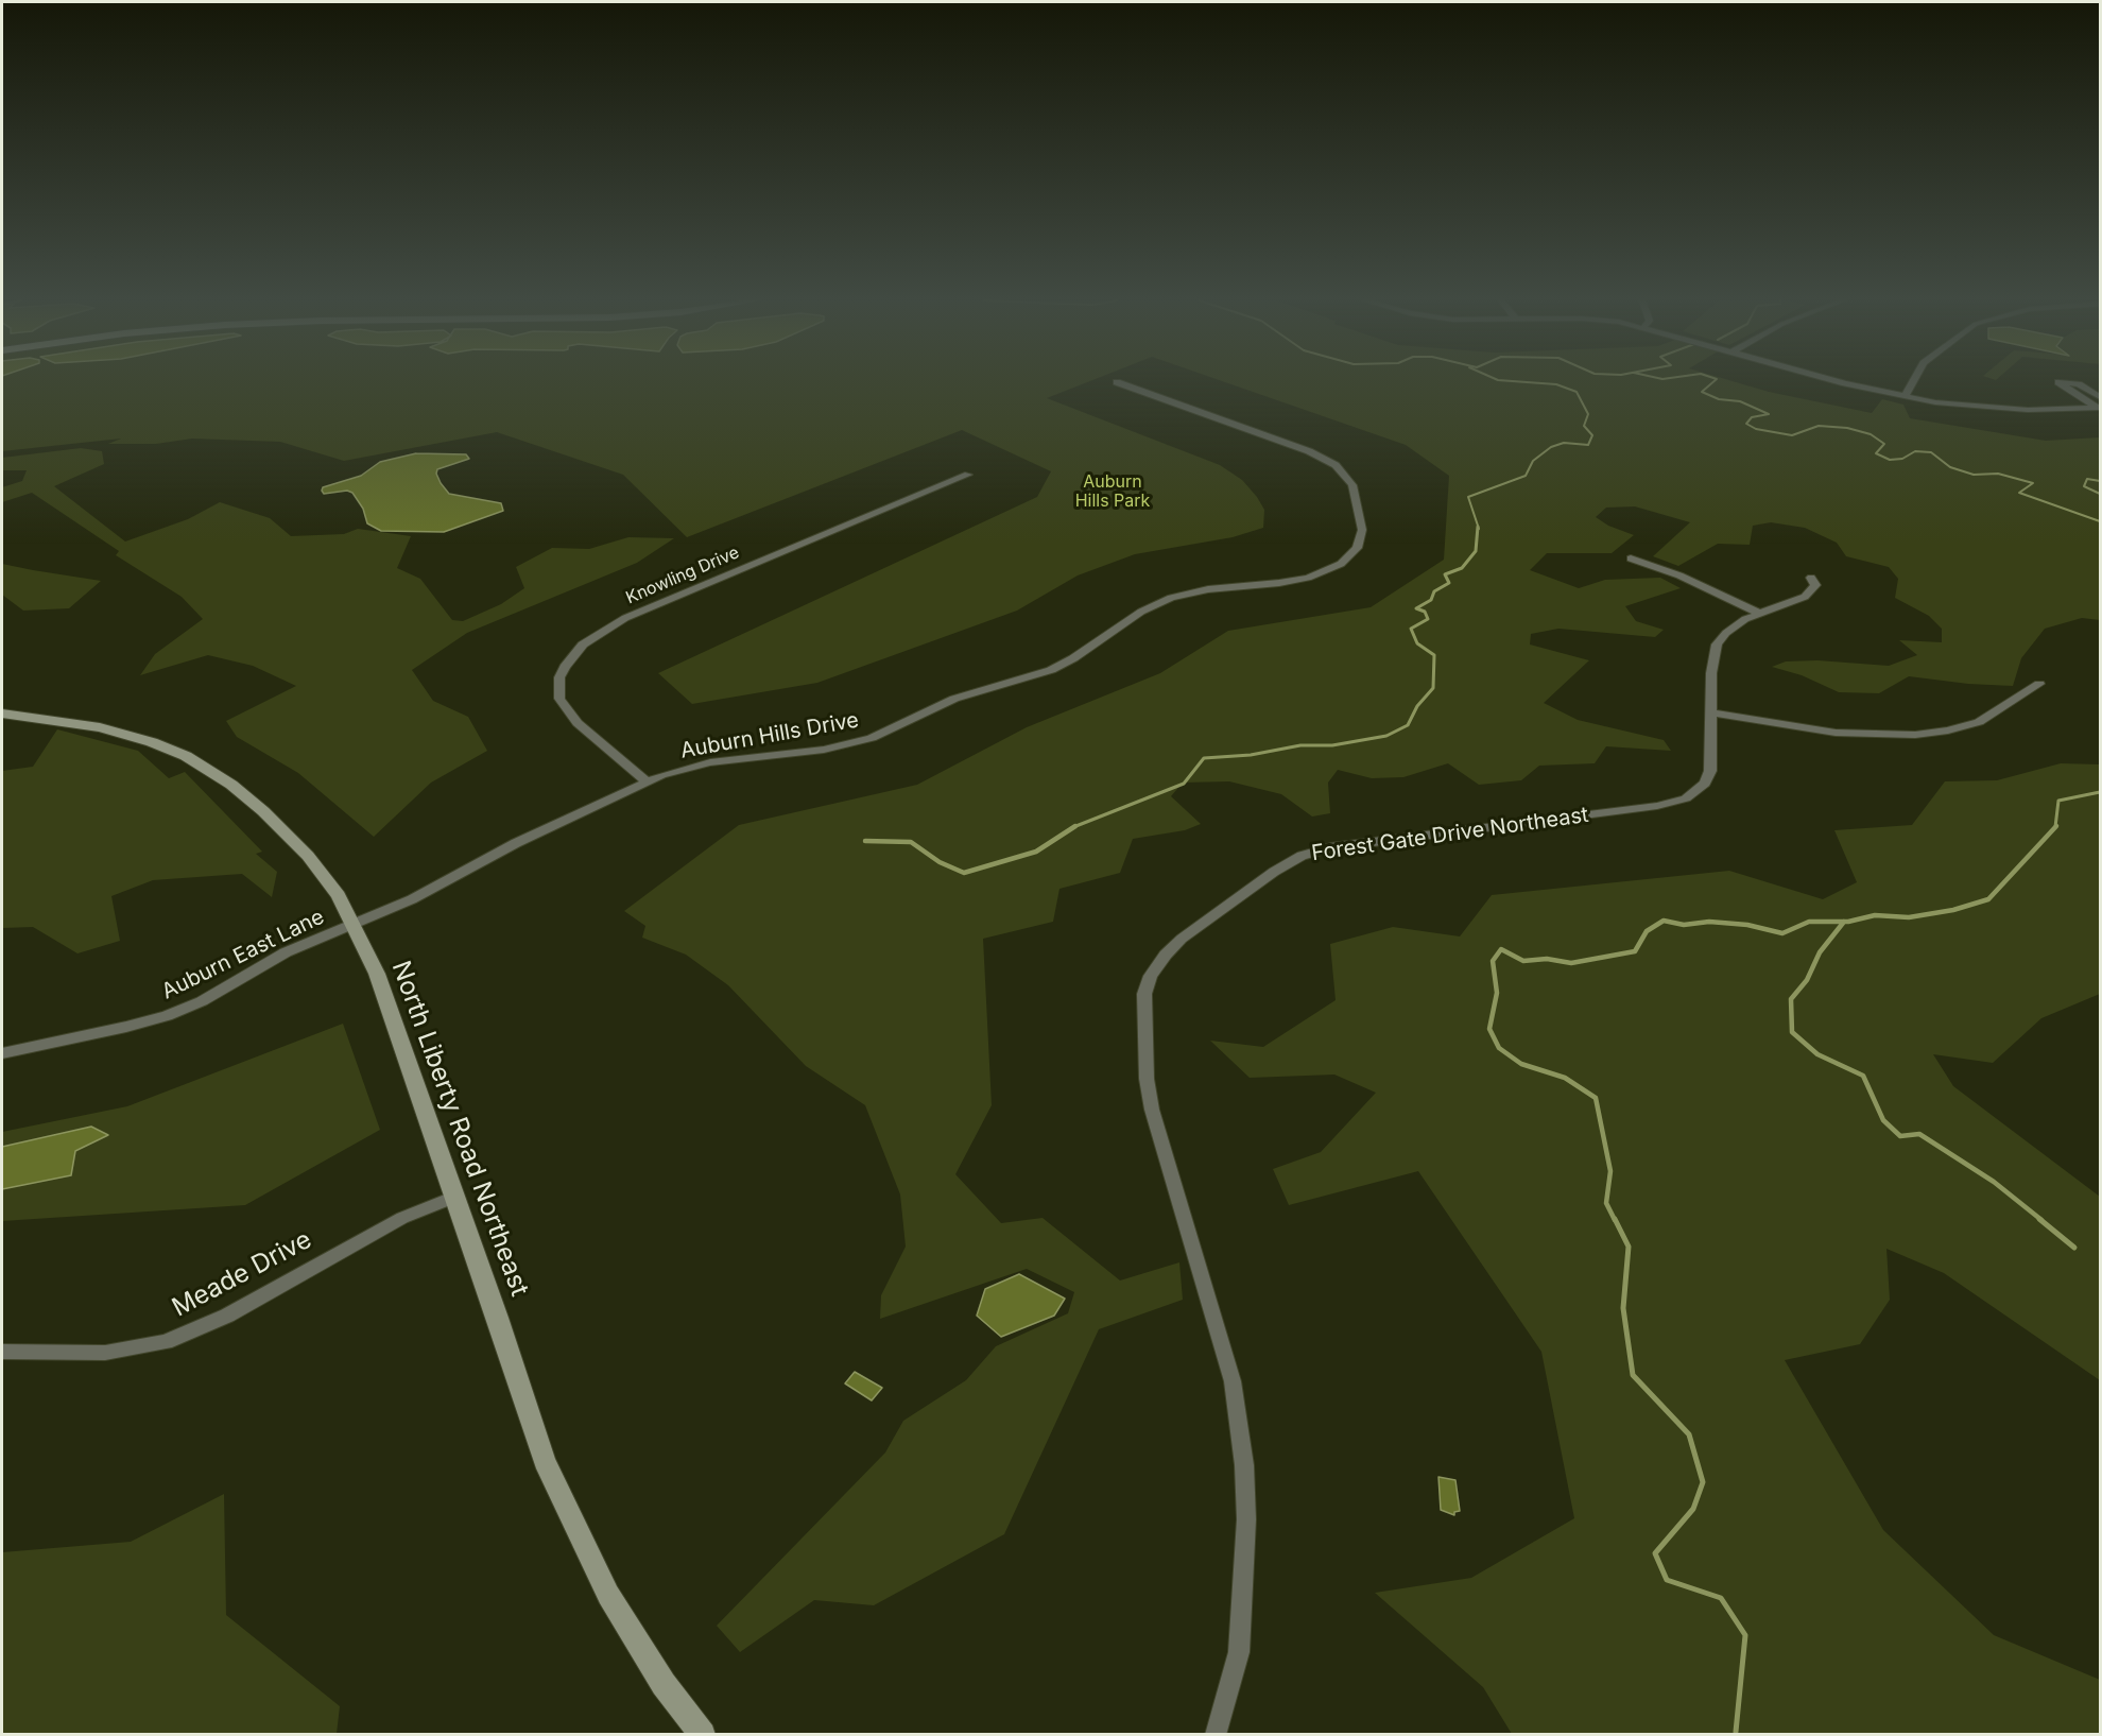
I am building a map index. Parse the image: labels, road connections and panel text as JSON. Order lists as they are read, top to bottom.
{
  "streets": {
    "main road": ["North Liberty Road Northeast"],
    "street": [
      "Knowling Drive",
      "Auburn Hills Drive",
      "Forest Gate Drive Northeast",
      "Auburn East Lane",
      "Meade Drive"
    ]
  },
  "crossings": [
    ["Knowling Drive", "Auburn Hills Drive"],
    ["Auburn Hills Drive", "Auburn East Lane"],
    ["Auburn Hills Drive", "North Liberty Road Northeast"],
    ["Auburn East Lane", "North Liberty Road Northeast"],
    ["North Liberty Road Northeast", "Meade Drive"]
  ],
  "parks": ["Auburn Hills Park"]
}
